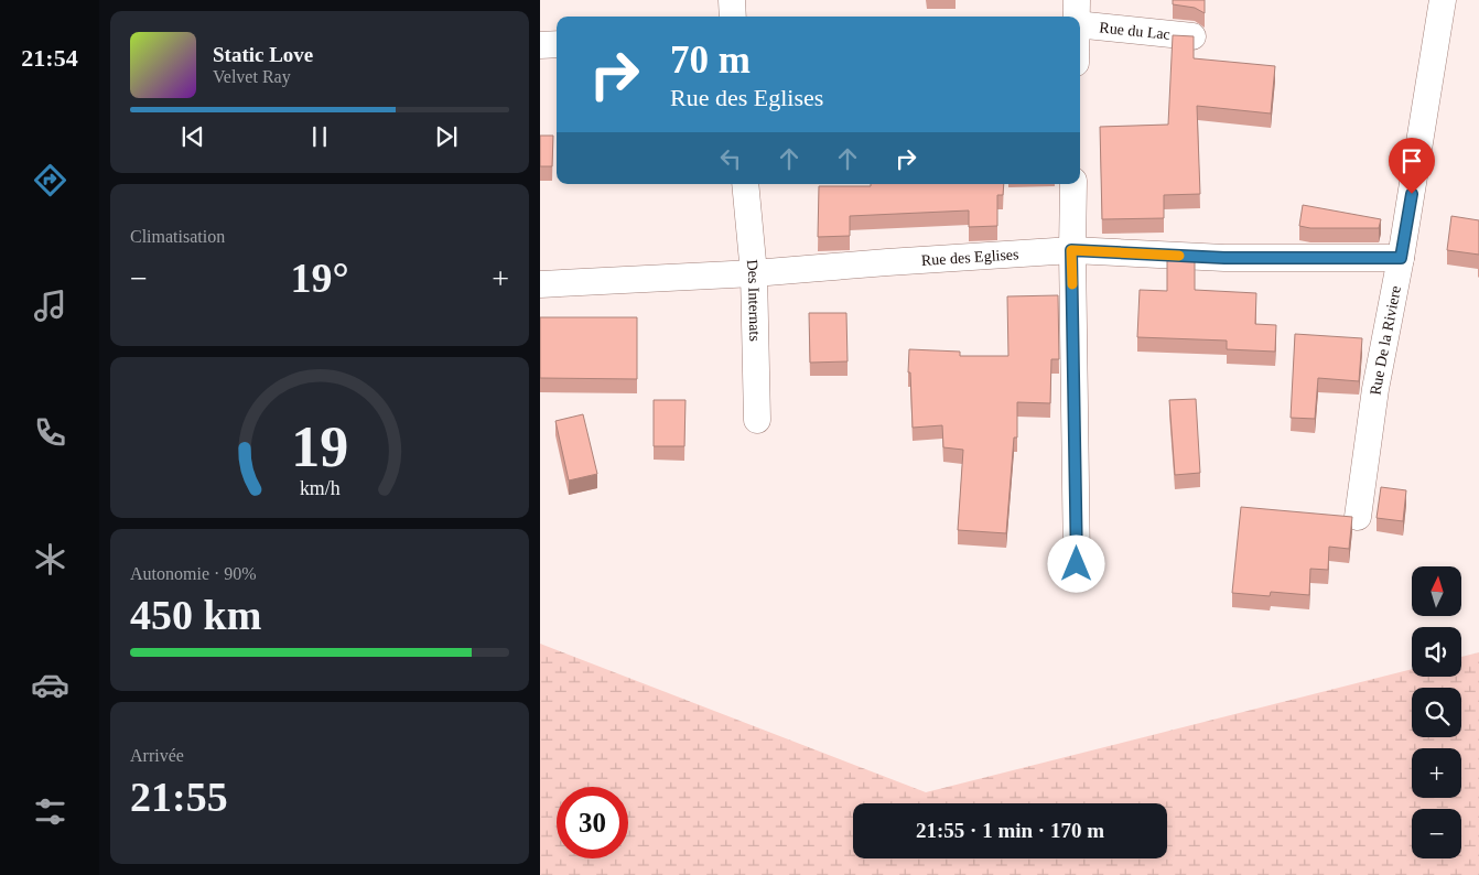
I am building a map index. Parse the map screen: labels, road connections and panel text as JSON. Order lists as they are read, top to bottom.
{
  "streets": {
    "street": [
      "Rue du Lac",
      "Rue des Eglises",
      "Des Internats",
      "Rue De la Riviere"
    ]
  },
  "crossings": [
    ["Rue des Eglises", "Des Internats"],
    ["Rue des Eglises", "Rue De la Riviere"]
  ],
  "north": "top",
  "page": {
    "tabs": "21:54",
    "turn": ["70 m", "Rue des Eglises"],
    "song": ["Static Love", "Velvet Ray"],
    "tile": [
      "Climatisation",
      ["Autonomie · 90%", "450 km"],
      ["Arrivée", "21:55"]
    ],
    "heat": ["−", "19°", "+"],
    "map_buttons": ["+", "−"],
    "limit": "30",
    "trip": "21:55 · 1 min · 170 m",
    "gauge": ["19", "km/h"]
  }
}
